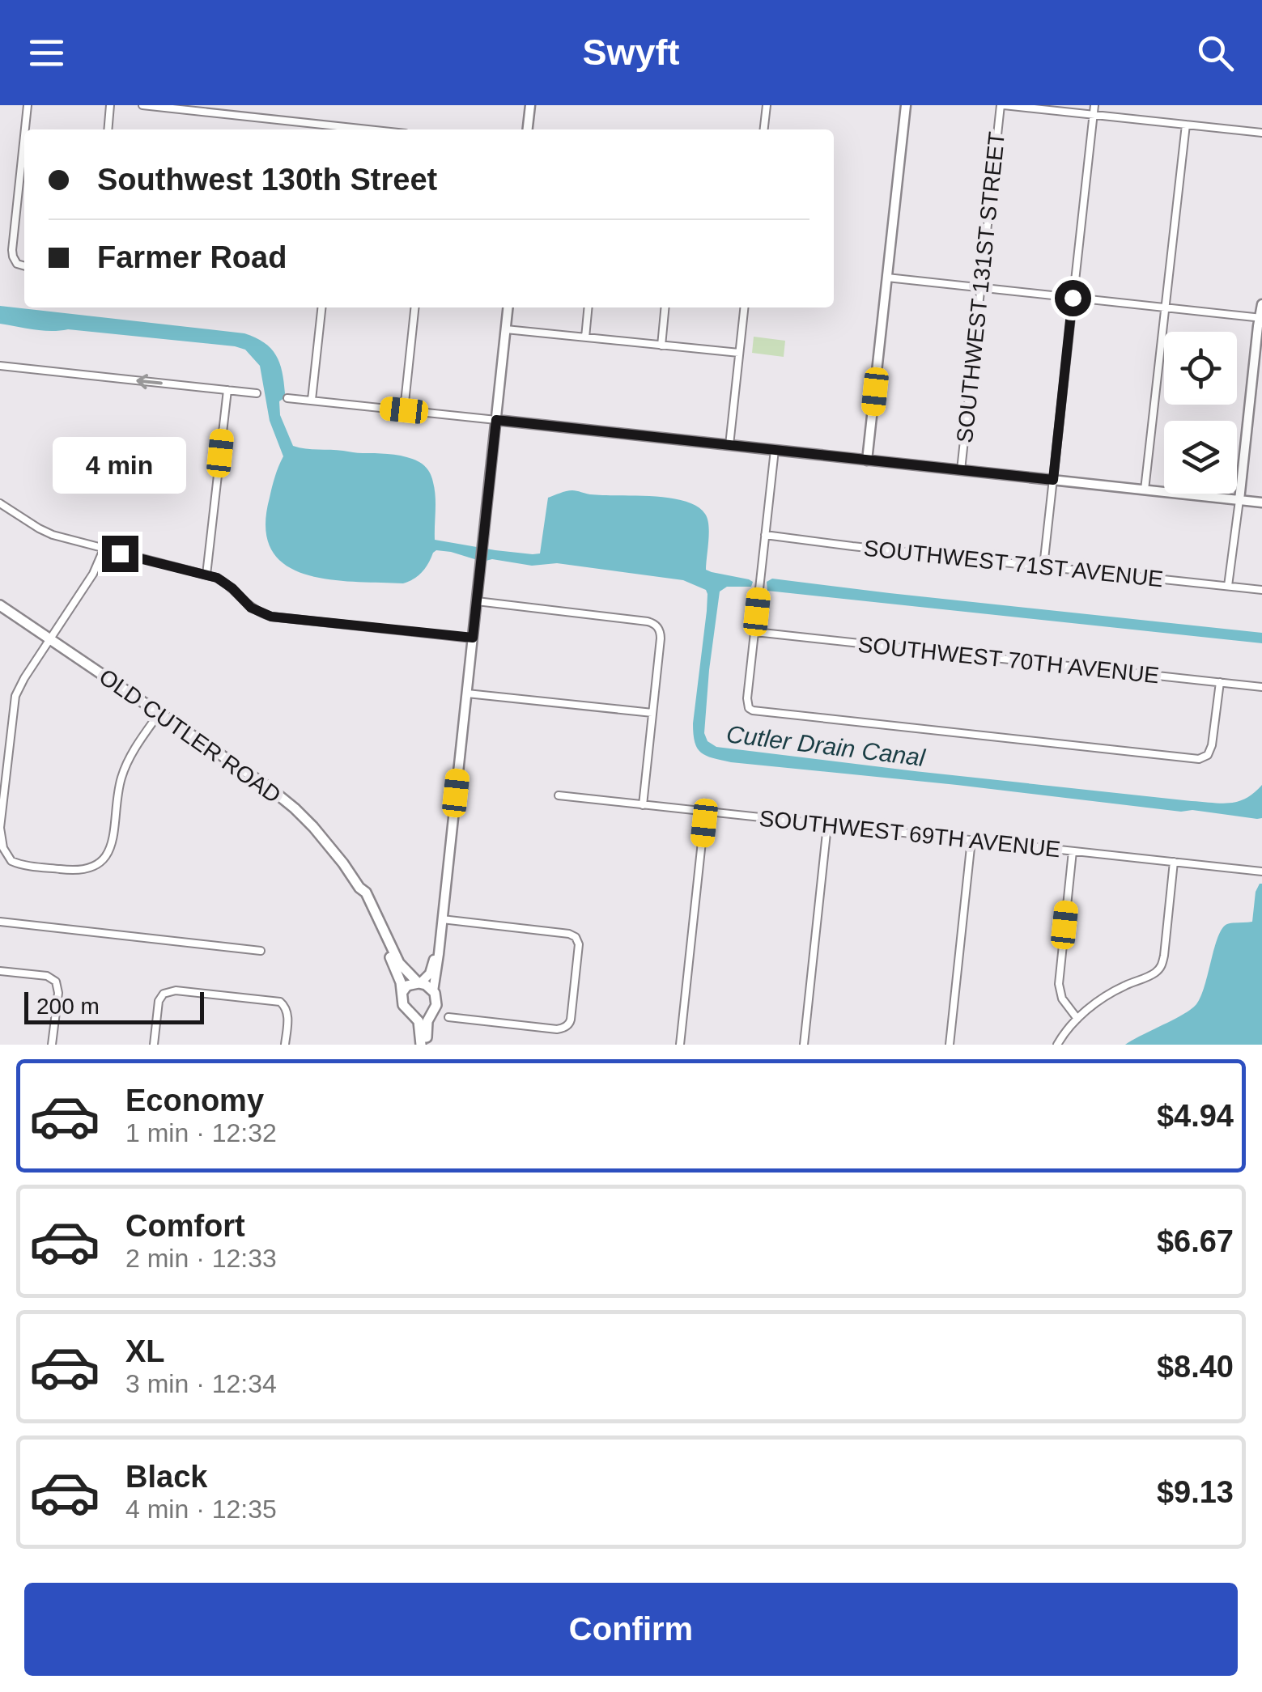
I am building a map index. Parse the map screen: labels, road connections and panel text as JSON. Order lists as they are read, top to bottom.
{
  "streets": {
    "main road": ["OLD CUTLER ROAD"],
    "street": [
      "SOUTHWEST 131ST STREET",
      "SOUTHWEST 71ST AVENUE",
      "SOUTHWEST 70TH AVENUE",
      "SOUTHWEST 69TH AVENUE"
    ]
  },
  "water": ["Cutler Drain Canal"],
  "scale_bar": "200 m",
  "page": {
    "header": "Swyft",
    "banner": ["Southwest 130th Street", "Farmer Road"],
    "bubble": "4 min",
    "scale": "200 m",
    "list": [
      {
        "name": "Economy",
        "note": "1 min · 12:32",
        "value": "$4.94"
      },
      {
        "name": "Comfort",
        "note": "2 min · 12:33",
        "value": "$6.67"
      },
      {
        "name": "XL",
        "note": "3 min · 12:34",
        "value": "$8.40"
      },
      {
        "name": "Black",
        "note": "4 min · 12:35",
        "value": "$9.13"
      }
    ],
    "buttons": "Confirm"
  }
}
